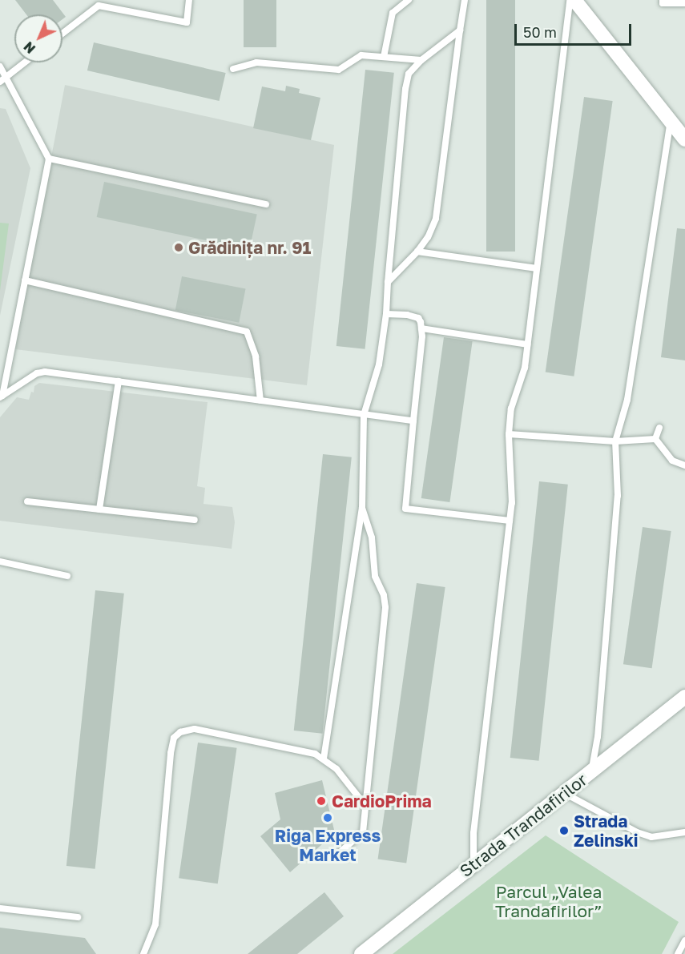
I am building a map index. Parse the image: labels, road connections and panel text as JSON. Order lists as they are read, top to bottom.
{
  "streets": {
    "main road": ["Strada Trandafirilor"]
  },
  "parks": ["Parcul „Valea Trandafirilor”"],
  "places": [
    "Grădinița nr. 91",
    "CardioPrima",
    "Riga Express Market",
    "Strada Zelinski"
  ],
  "scale_bar": "50 m",
  "north": "bottom left"
}
